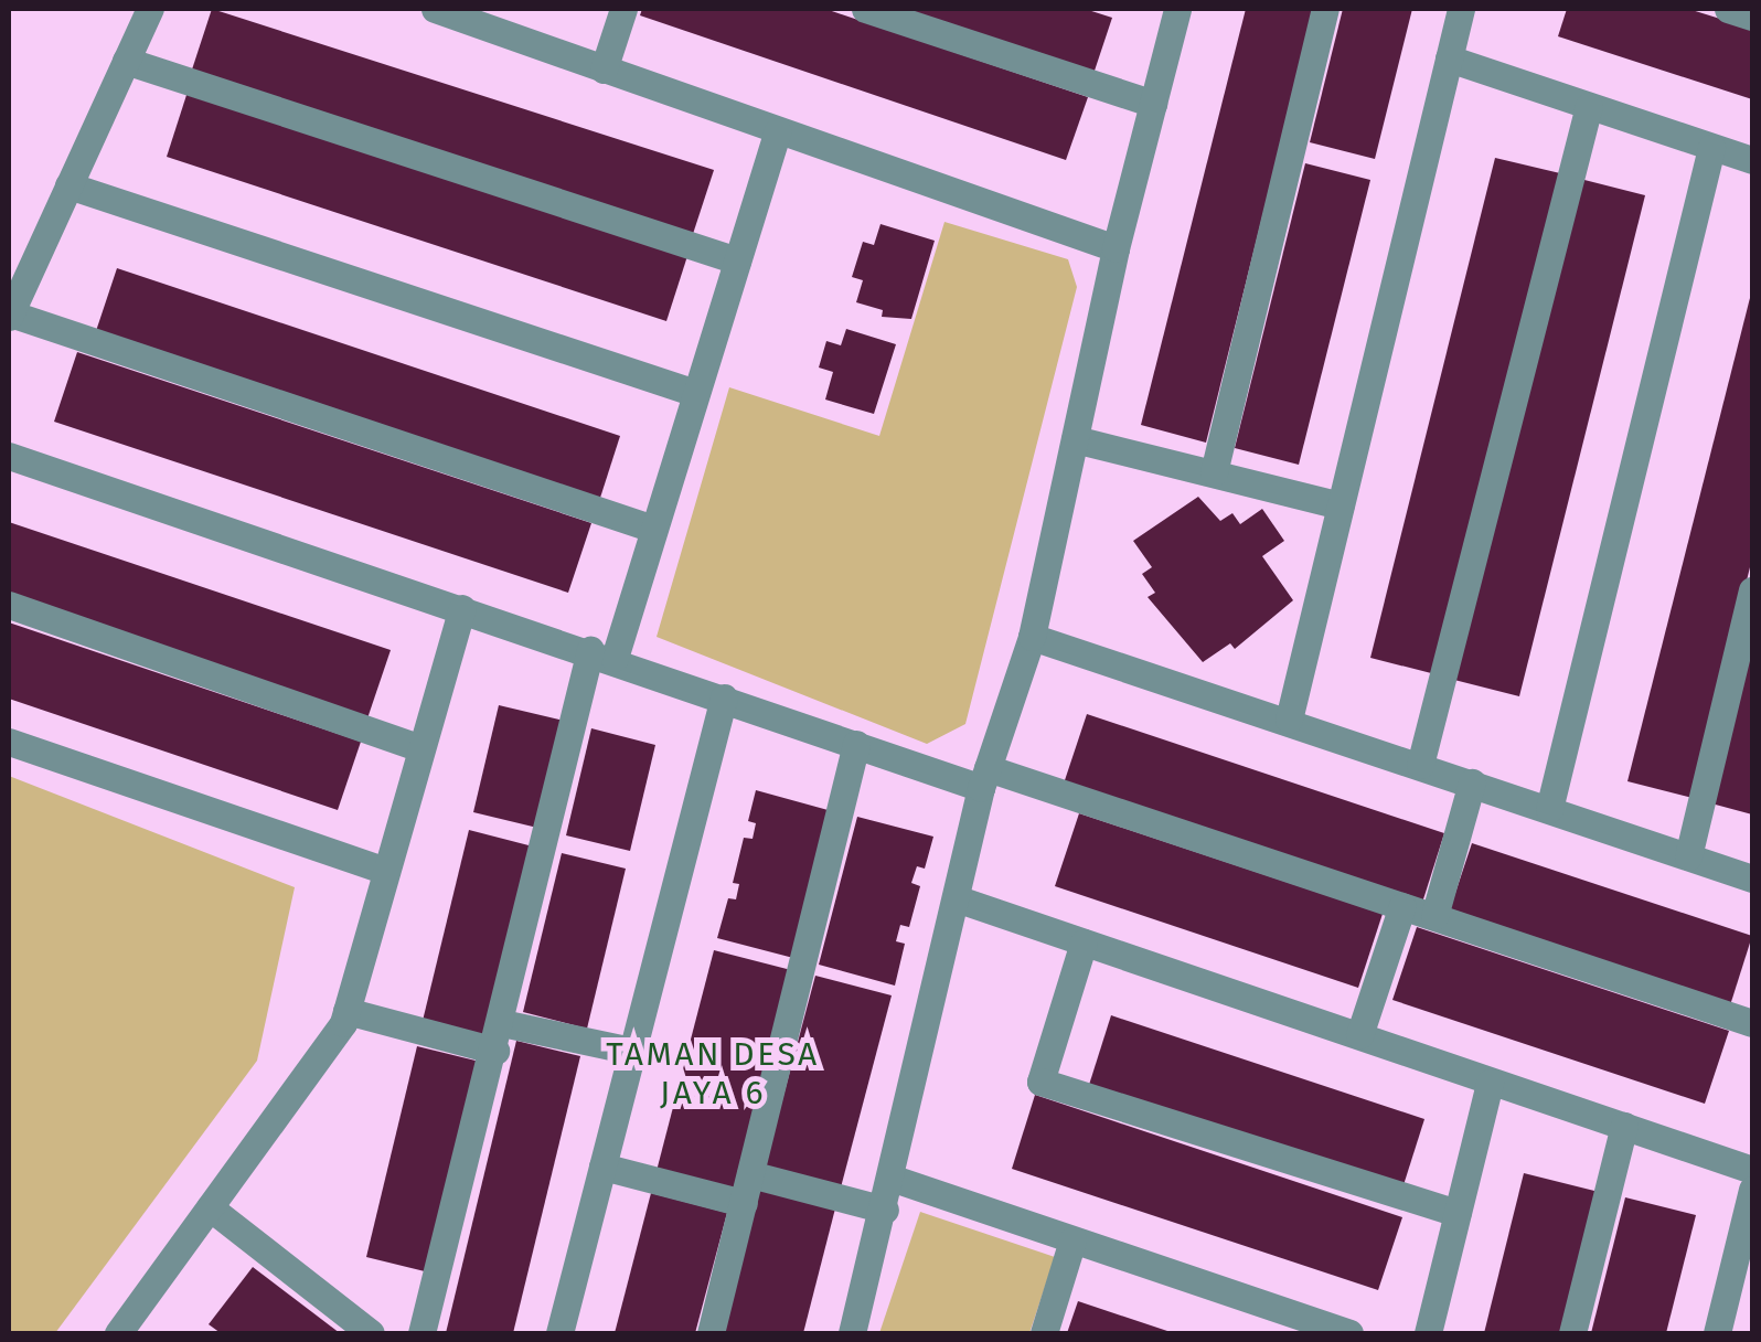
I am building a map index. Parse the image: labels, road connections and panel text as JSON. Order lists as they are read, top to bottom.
{
  "districts": ["TAMAN DESA JAYA 6"]
}
